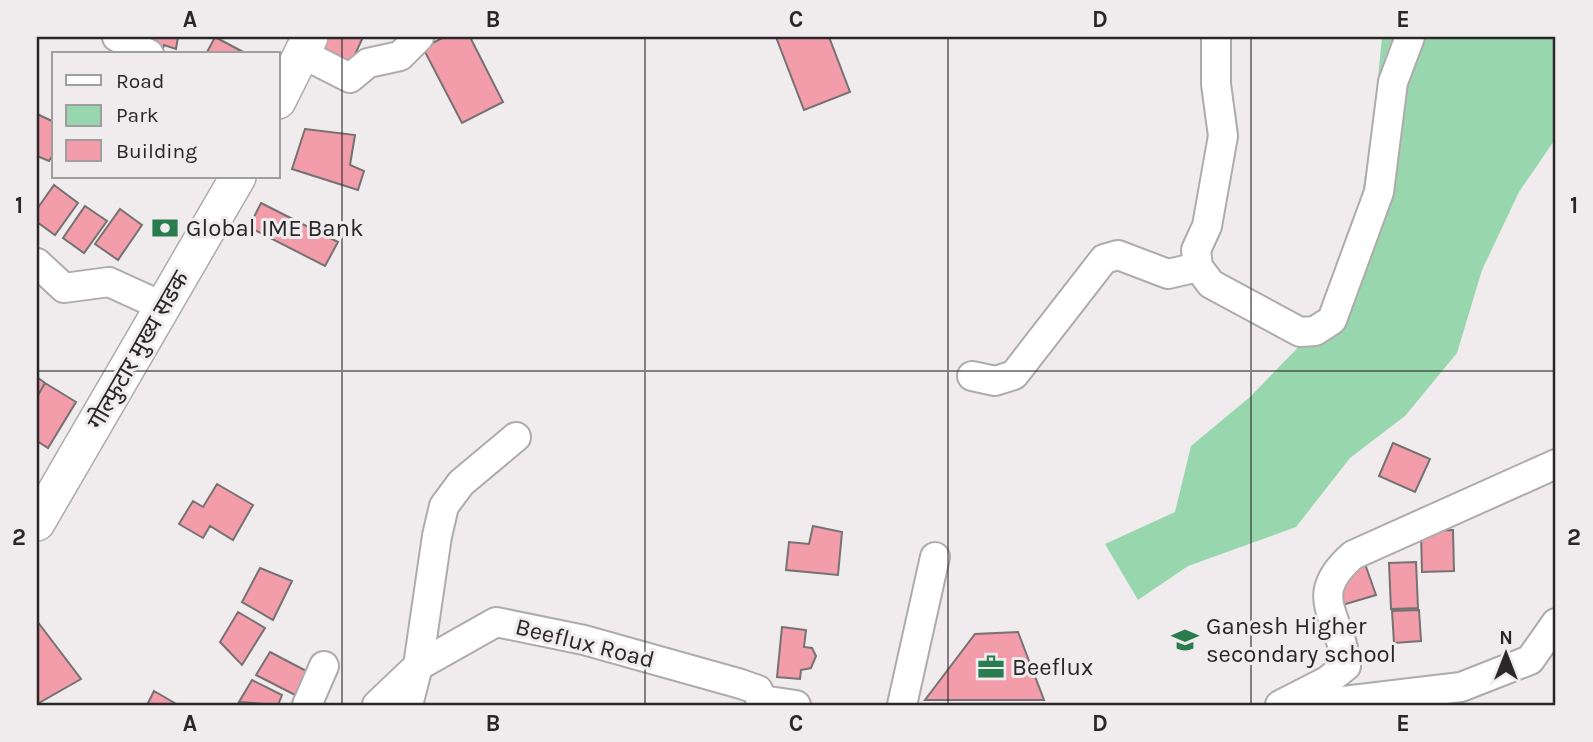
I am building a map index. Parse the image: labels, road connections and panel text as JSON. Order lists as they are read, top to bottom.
{
  "streets": {
    "main road": ["गोल्फुटार मुख्य सडक"],
    "street": ["Beeflux Road"]
  },
  "places": {
    "bank": ["Global IME Bank"],
    "school or university": ["Ganesh Higher secondary school"],
    "office": ["Beeflux"]
  },
  "legend": ["Road", "Park", "Building"],
  "north": "top",
  "grid": {
    "columns": [
      "A",
      "B",
      "C",
      "D",
      "E"
    ],
    "rows": ["1", "2"]
  }
}
